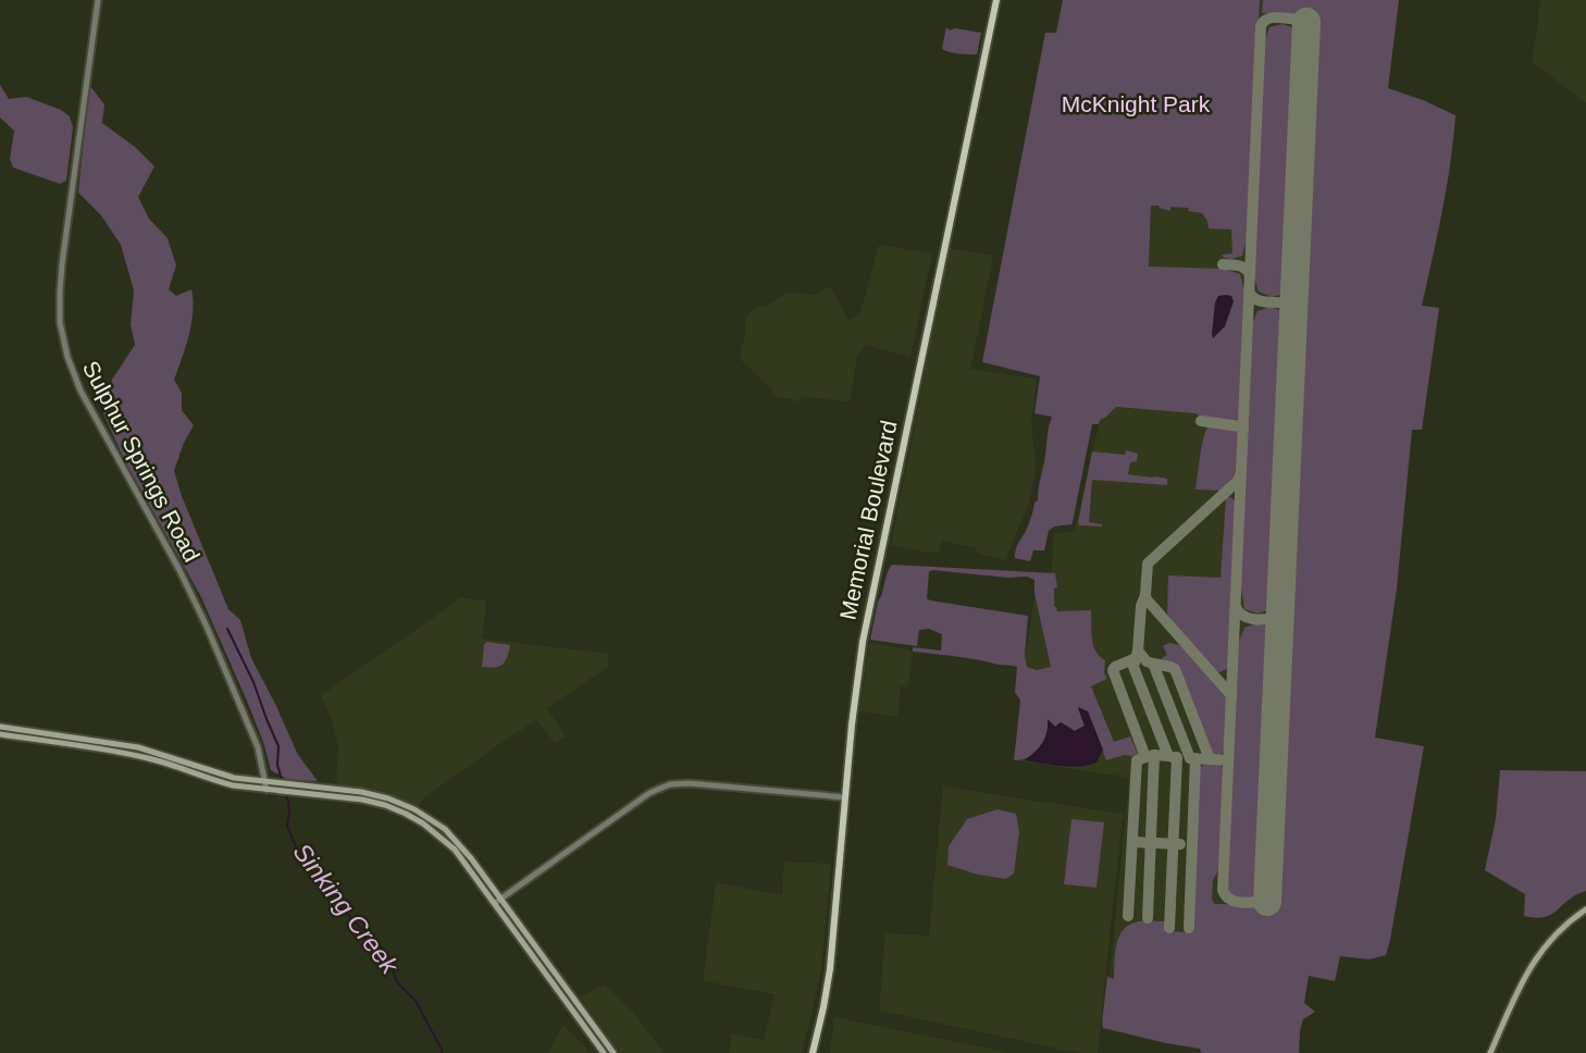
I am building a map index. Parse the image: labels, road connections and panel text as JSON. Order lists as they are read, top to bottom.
{
  "streets": {
    "main road": ["Memorial Boulevard"],
    "street": ["Sulphur Springs Road"]
  },
  "water": ["Sinking Creek"],
  "parks": ["McKnight Park"]
}
